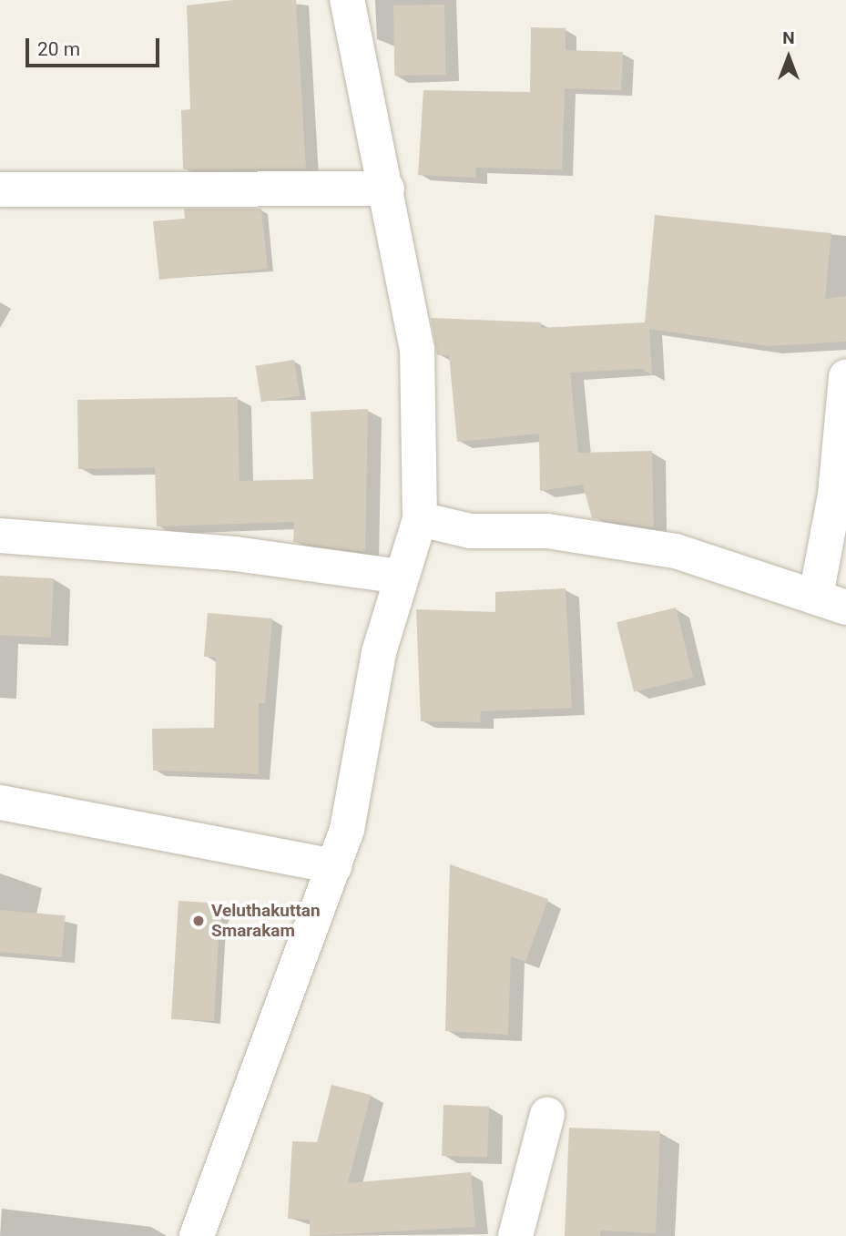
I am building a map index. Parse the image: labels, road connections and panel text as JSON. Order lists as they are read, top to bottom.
{
  "places": ["Veluthakuttan Smarakam"],
  "scale_bar": "20 m",
  "north": "top"
}
